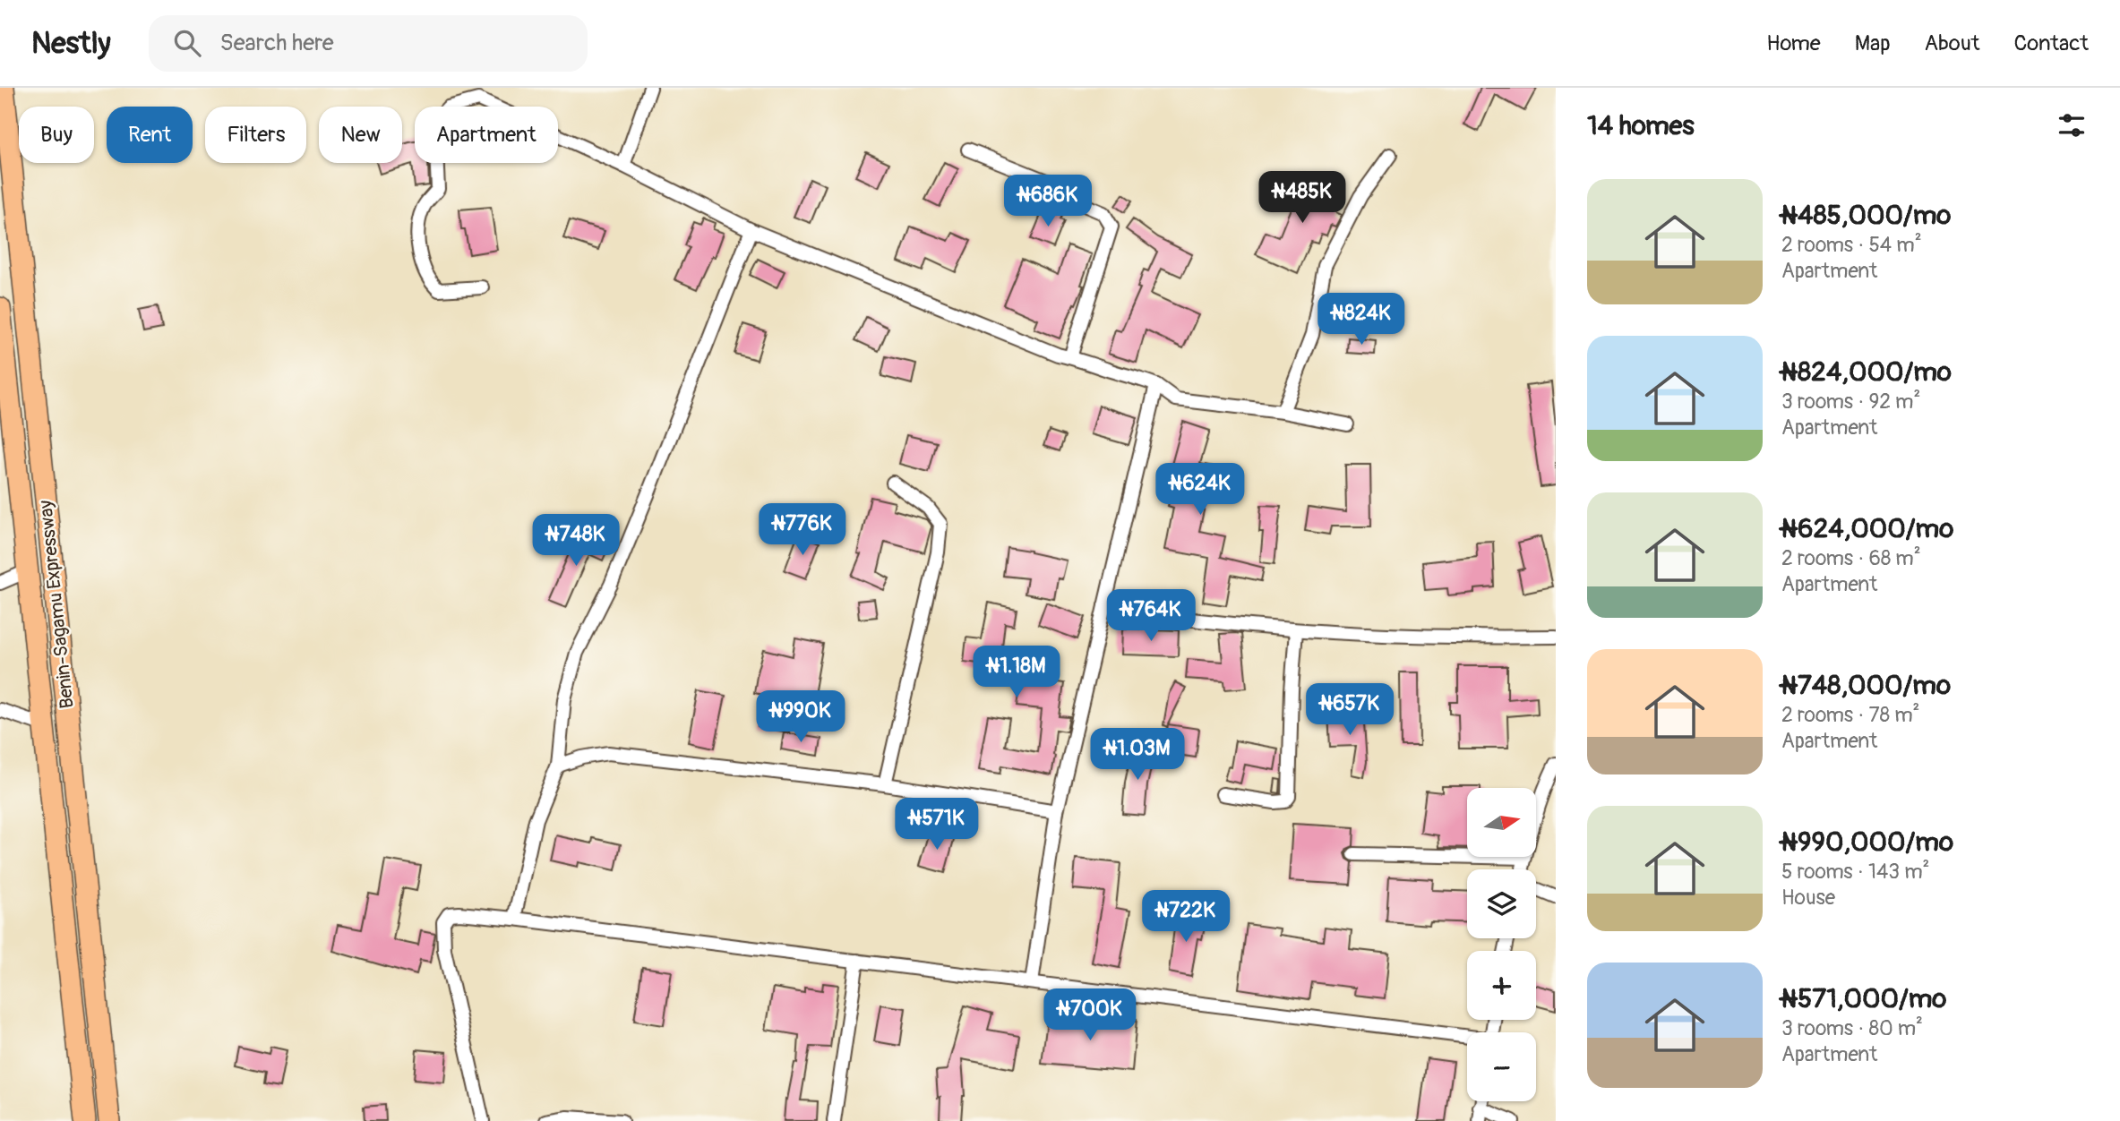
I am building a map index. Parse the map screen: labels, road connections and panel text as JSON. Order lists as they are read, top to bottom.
{
  "streets": {
    "highway": ["Benin-Sagamu Expressway"]
  },
  "north": "right",
  "page": {
    "header": "Nestly",
    "search": "Search here",
    "nav": [
      "Home",
      "Map",
      "About",
      "Contact"
    ],
    "heading": "14 homes",
    "chip": [
      "Buy",
      "Rent",
      "Filters",
      "New",
      "Apartment"
    ],
    "list": [
      {
        "name": "₦485,000/mo",
        "note": "2 rooms · 54 m² · Apartment"
      },
      {
        "name": "₦824,000/mo",
        "note": "3 rooms · 92 m² · Apartment"
      },
      {
        "name": "₦624,000/mo",
        "note": "2 rooms · 68 m² · Apartment"
      },
      {
        "name": "₦748,000/mo",
        "note": "2 rooms · 78 m² · Apartment"
      },
      {
        "name": "₦990,000/mo",
        "note": "5 rooms · 143 m² · House"
      },
      {
        "name": "₦571,000/mo",
        "note": "3 rooms · 80 m² · Apartment"
      }
    ],
    "price": [
      "₦485K",
      "₦686K",
      "₦824K",
      "₦624K",
      "₦776K",
      "₦748K",
      "₦764K",
      "₦1.18M",
      "₦657K",
      "₦990K",
      "₦1.03M",
      "₦571K",
      "₦722K",
      "₦700K"
    ],
    "map_buttons": ["+", "−"]
  }
}
